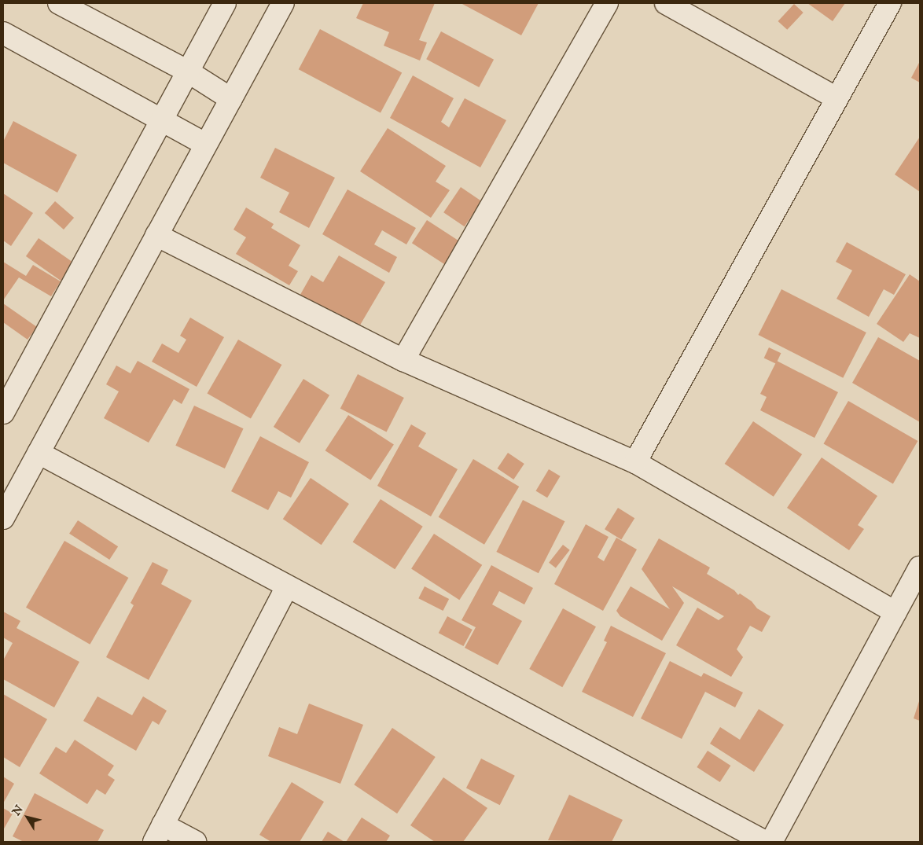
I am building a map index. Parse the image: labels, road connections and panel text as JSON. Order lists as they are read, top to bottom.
{
  "north": "top left"
}
